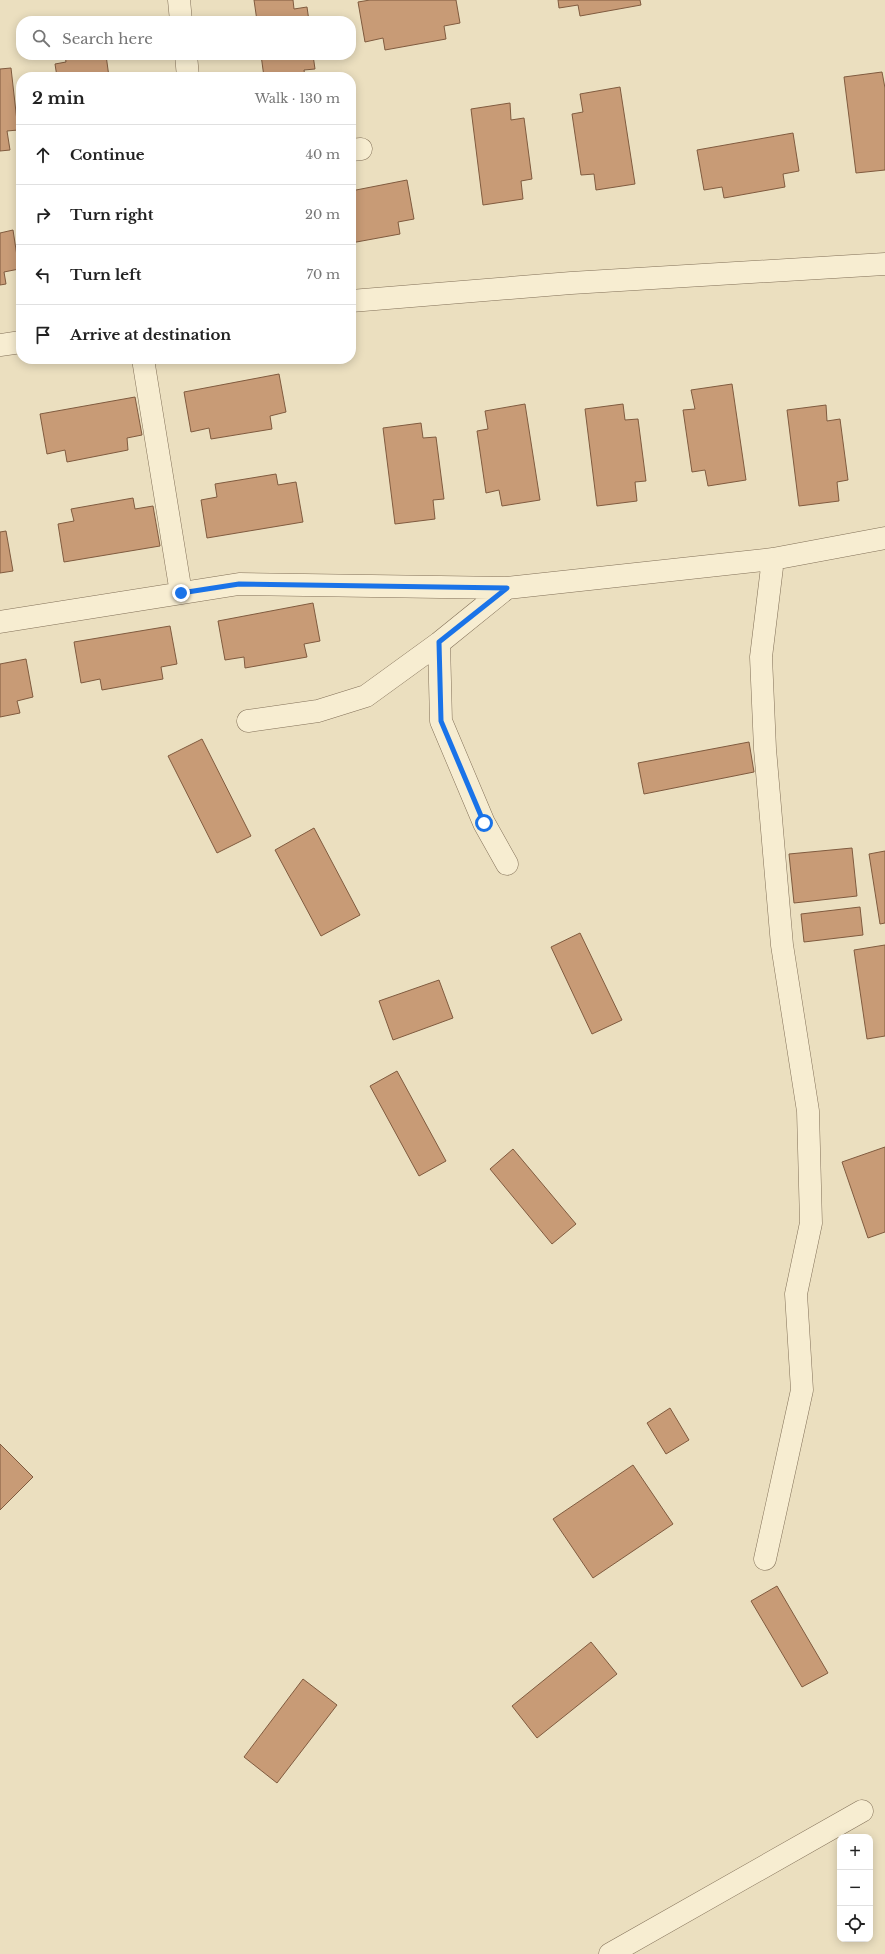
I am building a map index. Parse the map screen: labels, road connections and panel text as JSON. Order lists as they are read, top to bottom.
{
  "page": {
    "search": "Search here",
    "heading": ["2 min", "Walk · 130 m"],
    "list": [
      ["Continue", "40 m"],
      ["Turn right", "20 m"],
      ["Turn left", "70 m"],
      "Arrive at destination"
    ],
    "map_buttons": ["+", "−"]
  }
}
